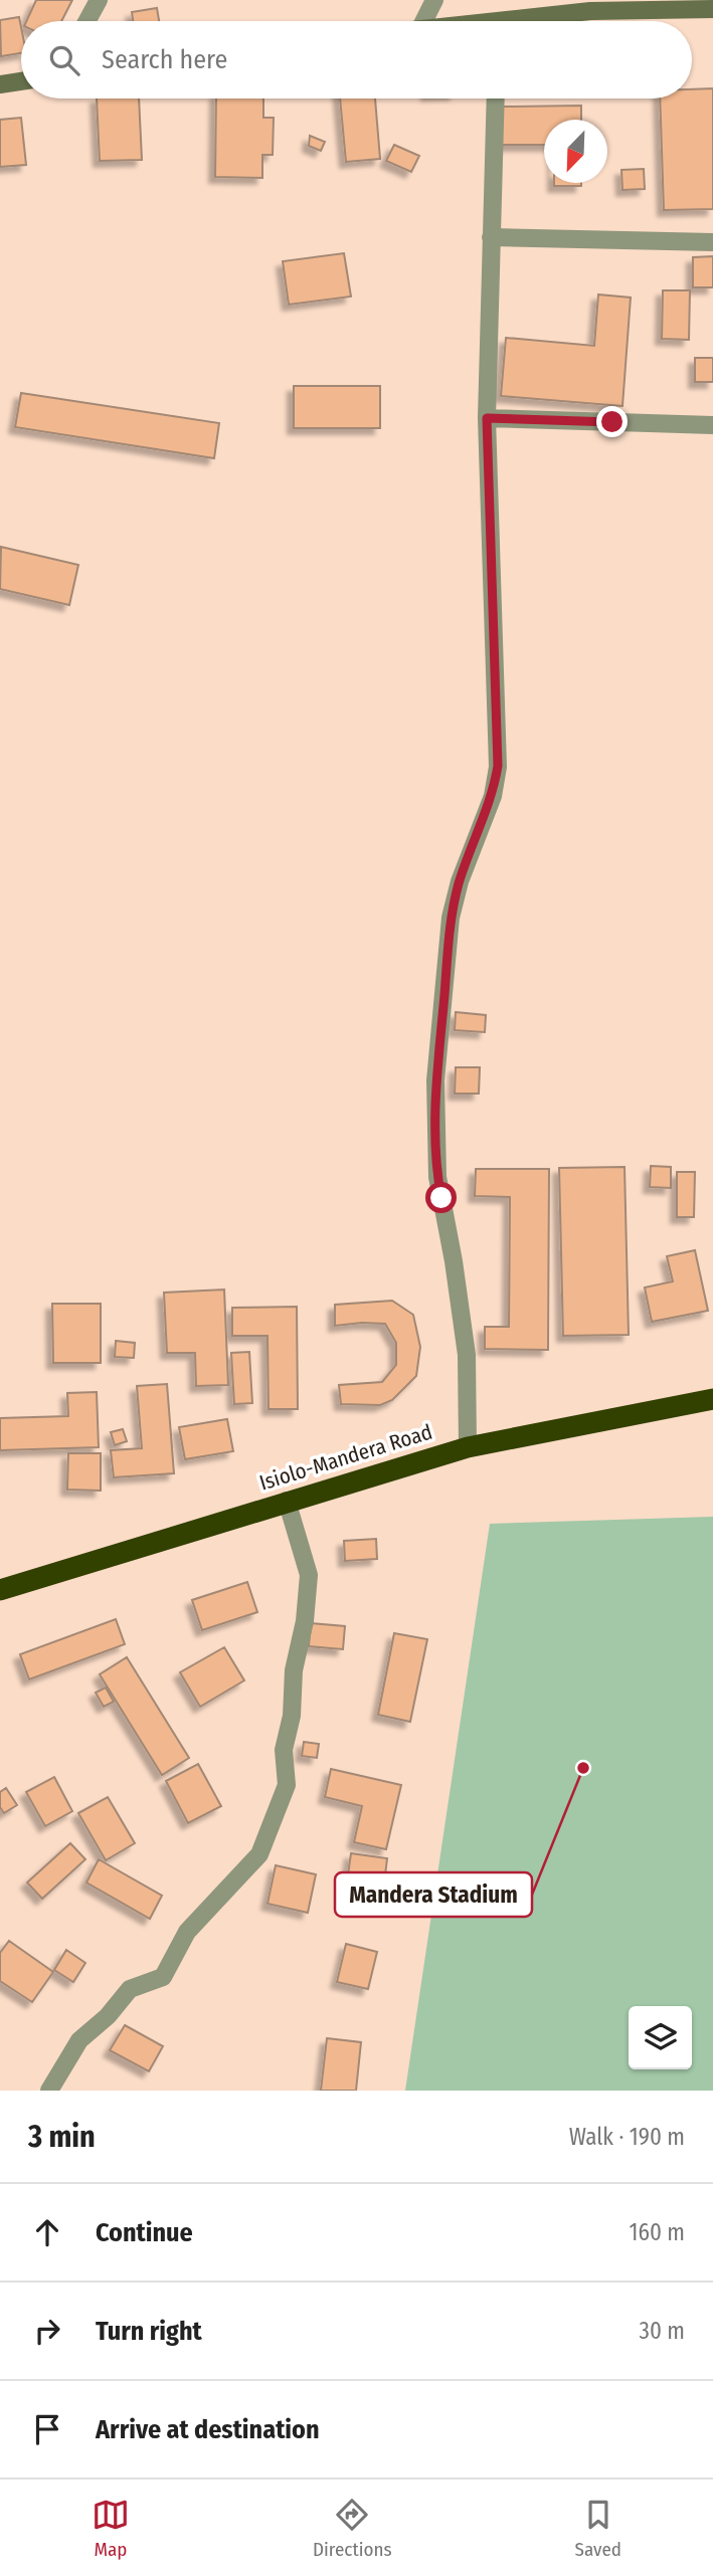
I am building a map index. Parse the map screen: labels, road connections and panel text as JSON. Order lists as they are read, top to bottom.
{
  "streets": {
    "highway": ["Isiolo-Mandera Road"]
  },
  "places": ["Mandera Stadium"],
  "north": "bottom left",
  "page": {
    "search": "Search here",
    "heading": ["3 min", "Walk · 190 m"],
    "list": [
      ["Continue", "160 m"],
      ["Turn right", "30 m"],
      "Arrive at destination"
    ],
    "nav": ["Map", "Directions", "Saved"]
  }
}
